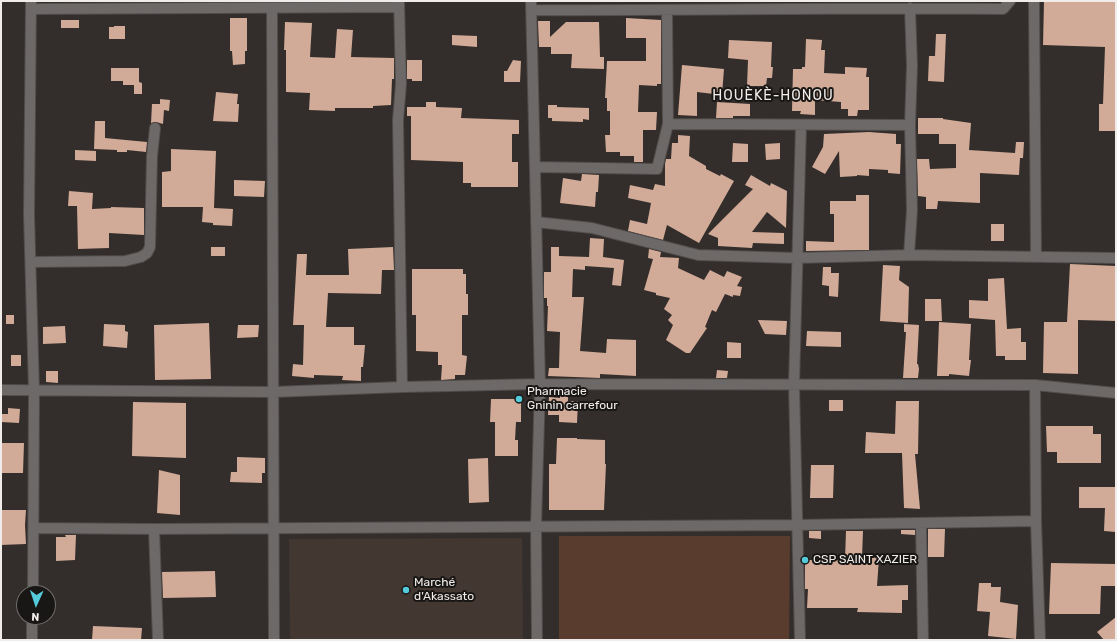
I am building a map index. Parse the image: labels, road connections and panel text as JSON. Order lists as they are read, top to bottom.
{
  "districts": ["HOUÈKÈ-HONOU"],
  "places": ["Pharmacie Gninin carrefour", "CSP SAINT XAZIER", "Marché d'Akassato"],
  "north": "bottom"
}
